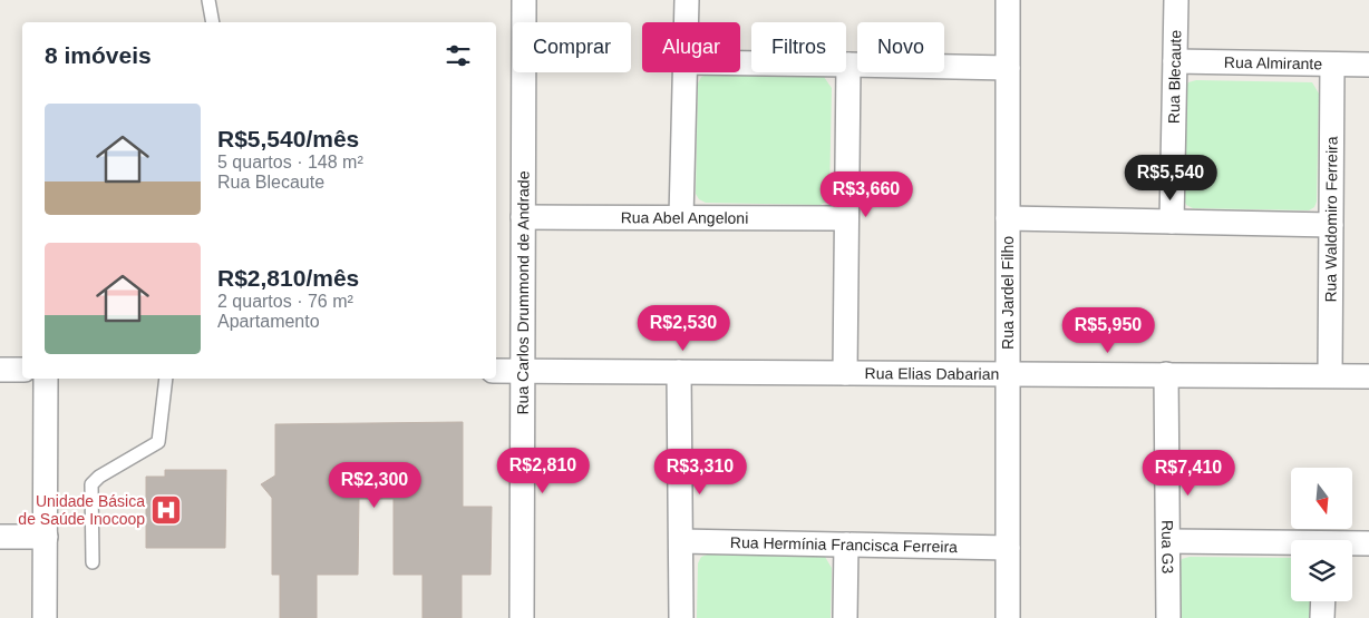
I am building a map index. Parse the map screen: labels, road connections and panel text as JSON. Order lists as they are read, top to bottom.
{
  "streets": {
    "street": [
      "Rua Almirante",
      "Rua Blecaute",
      "Rua Abel Angeloni",
      "Rua Waldomiro Ferreira",
      "Rua Carlos Drummond de Andrade",
      "Rua Jardel Filho",
      "Rua Elias Dabarian",
      "Rua Hermínia Francisca Ferreira",
      "Rua G3"
    ]
  },
  "crossings": [
    ["Rua Almirante", "Rua Blecaute"],
    ["Rua Almirante", "Rua Waldomiro Ferreira"],
    ["Rua Abel Angeloni", "Rua Carlos Drummond de Andrade"],
    ["Rua Waldomiro Ferreira", "Rua Elias Dabarian"],
    ["Rua Carlos Drummond de Andrade", "Rua Elias Dabarian"],
    ["Rua Jardel Filho", "Rua Elias Dabarian"],
    ["Rua Jardel Filho", "Rua Hermínia Francisca Ferreira"],
    ["Rua Elias Dabarian", "Rua G3"]
  ],
  "places": {
    "hospital": ["Unidade Básica de Saúde Inocoop"]
  },
  "north": "bottom",
  "page": {
    "chip": [
      "Comprar",
      "Alugar",
      "Filtros",
      "Novo"
    ],
    "heading": "8 imóveis",
    "list": [
      {
        "name": "R$5,540/mês",
        "note": "5 quartos · 148 m² · Rua Blecaute"
      },
      {
        "name": "R$2,810/mês",
        "note": "2 quartos · 76 m² · Apartamento"
      }
    ],
    "price": [
      "R$5,540",
      "R$3,660",
      "R$2,530",
      "R$5,950",
      "R$2,810",
      "R$3,310",
      "R$7,410",
      "R$2,300"
    ]
  }
}
